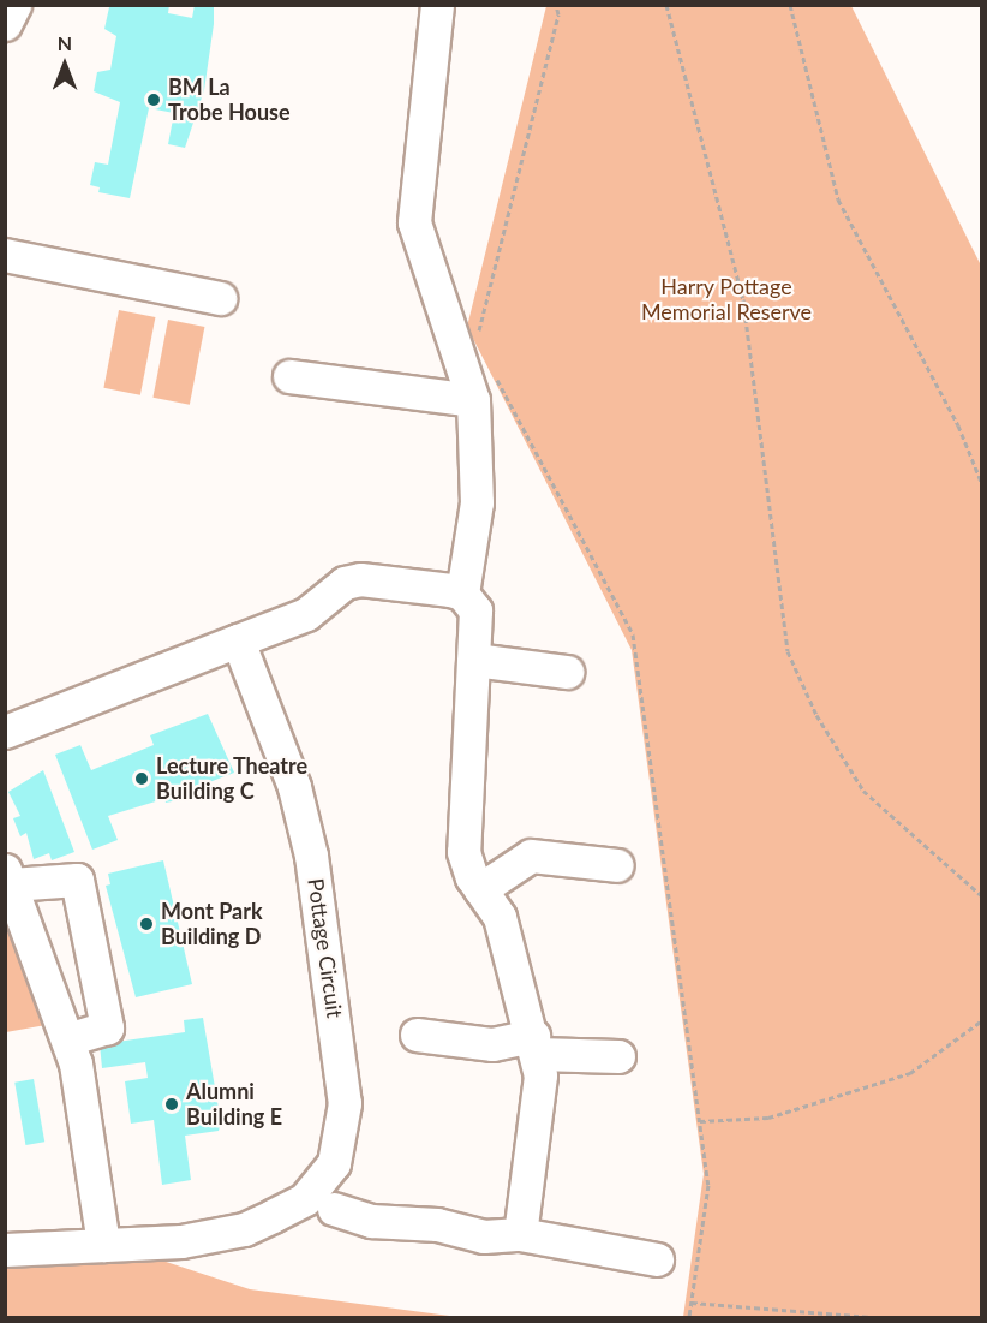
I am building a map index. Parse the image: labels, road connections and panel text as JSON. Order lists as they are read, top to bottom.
{
  "streets": {
    "street": ["Pottage Circuit"]
  },
  "parks": ["Harry Pottage Memorial Reserve"],
  "places": [
    "BM La Trobe House",
    "Lecture Theatre Building C",
    "Mont Park Building D",
    "Alumni Building E"
  ],
  "north": "top"
}
